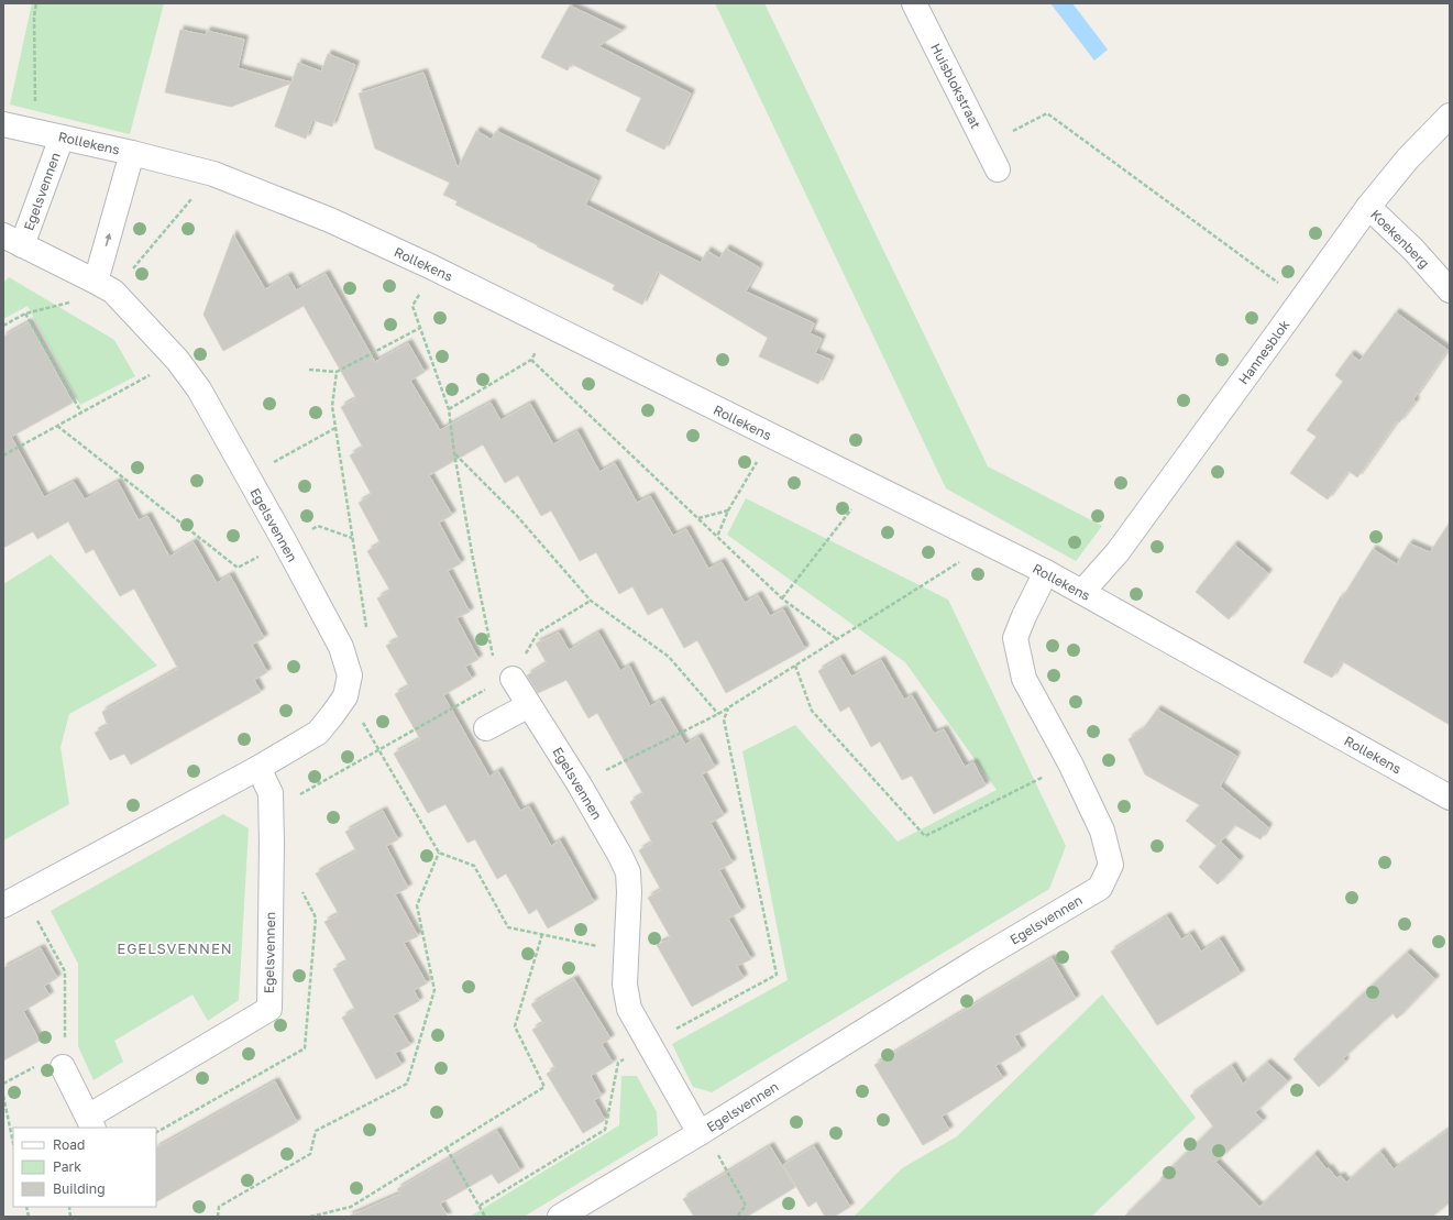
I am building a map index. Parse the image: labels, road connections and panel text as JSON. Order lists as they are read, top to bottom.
{
  "streets": {
    "street": [
      "Huisblokstraat",
      "Rollekens",
      "Egelsvennen",
      "Koekenberg",
      "Hannesblok"
    ]
  },
  "crossings": [
    ["Rollekens", "Egelsvennen"],
    ["Rollekens", "Hannesblok"],
    ["Koekenberg", "Hannesblok"]
  ],
  "districts": ["EGELSVENNEN"],
  "legend": ["Road", "Park", "Building"]
}
